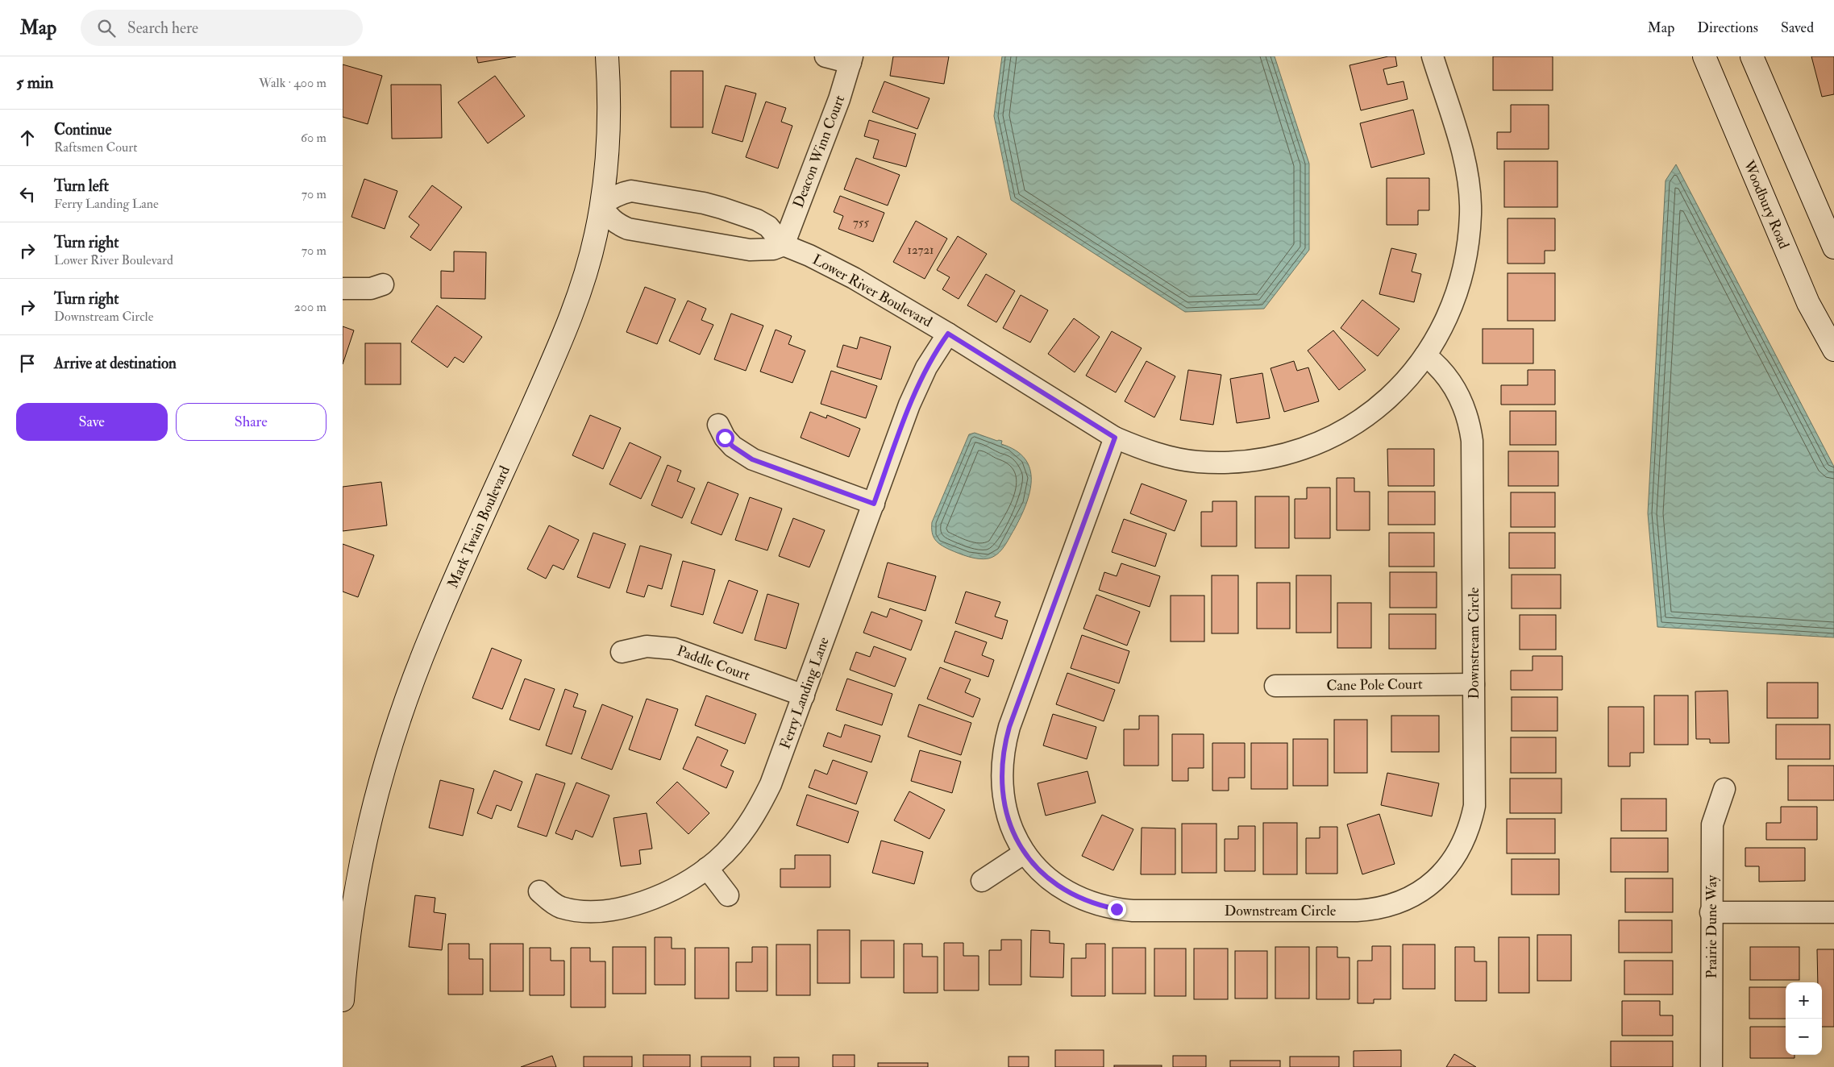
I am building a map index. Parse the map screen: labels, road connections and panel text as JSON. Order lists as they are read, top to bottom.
{
  "streets": {
    "street": [
      "Deacon Winn Court",
      "Woodbury Road",
      "Lower River Boulevard",
      "Mark Twain Boulevard",
      "Downstream Circle",
      "Paddle Court",
      "Cane Pole Court",
      "Ferry Landing Lane",
      "Prairie Dune Way"
    ]
  },
  "crossings": [
    ["Deacon Winn Court", "Lower River Boulevard"],
    ["Lower River Boulevard", "Mark Twain Boulevard"],
    ["Lower River Boulevard", "Downstream Circle"],
    ["Lower River Boulevard", "Ferry Landing Lane"],
    ["Downstream Circle", "Cane Pole Court"],
    ["Paddle Court", "Ferry Landing Lane"]
  ],
  "house_numbers": ["755", "12721"],
  "page": {
    "header": "Map",
    "search": "Search here",
    "nav": ["Map", "Directions", "Saved"],
    "heading": ["5 min", "Walk · 400 m"],
    "list": [
      ["Continue", "Raftsmen Court", "60 m"],
      ["Turn left", "Ferry Landing Lane", "70 m"],
      ["Turn right", "Lower River Boulevard", "70 m"],
      ["Turn right", "Downstream Circle", "200 m"],
      "Arrive at destination"
    ],
    "buttons": ["Save", "Share"],
    "map_buttons": ["+", "−"]
  }
}
